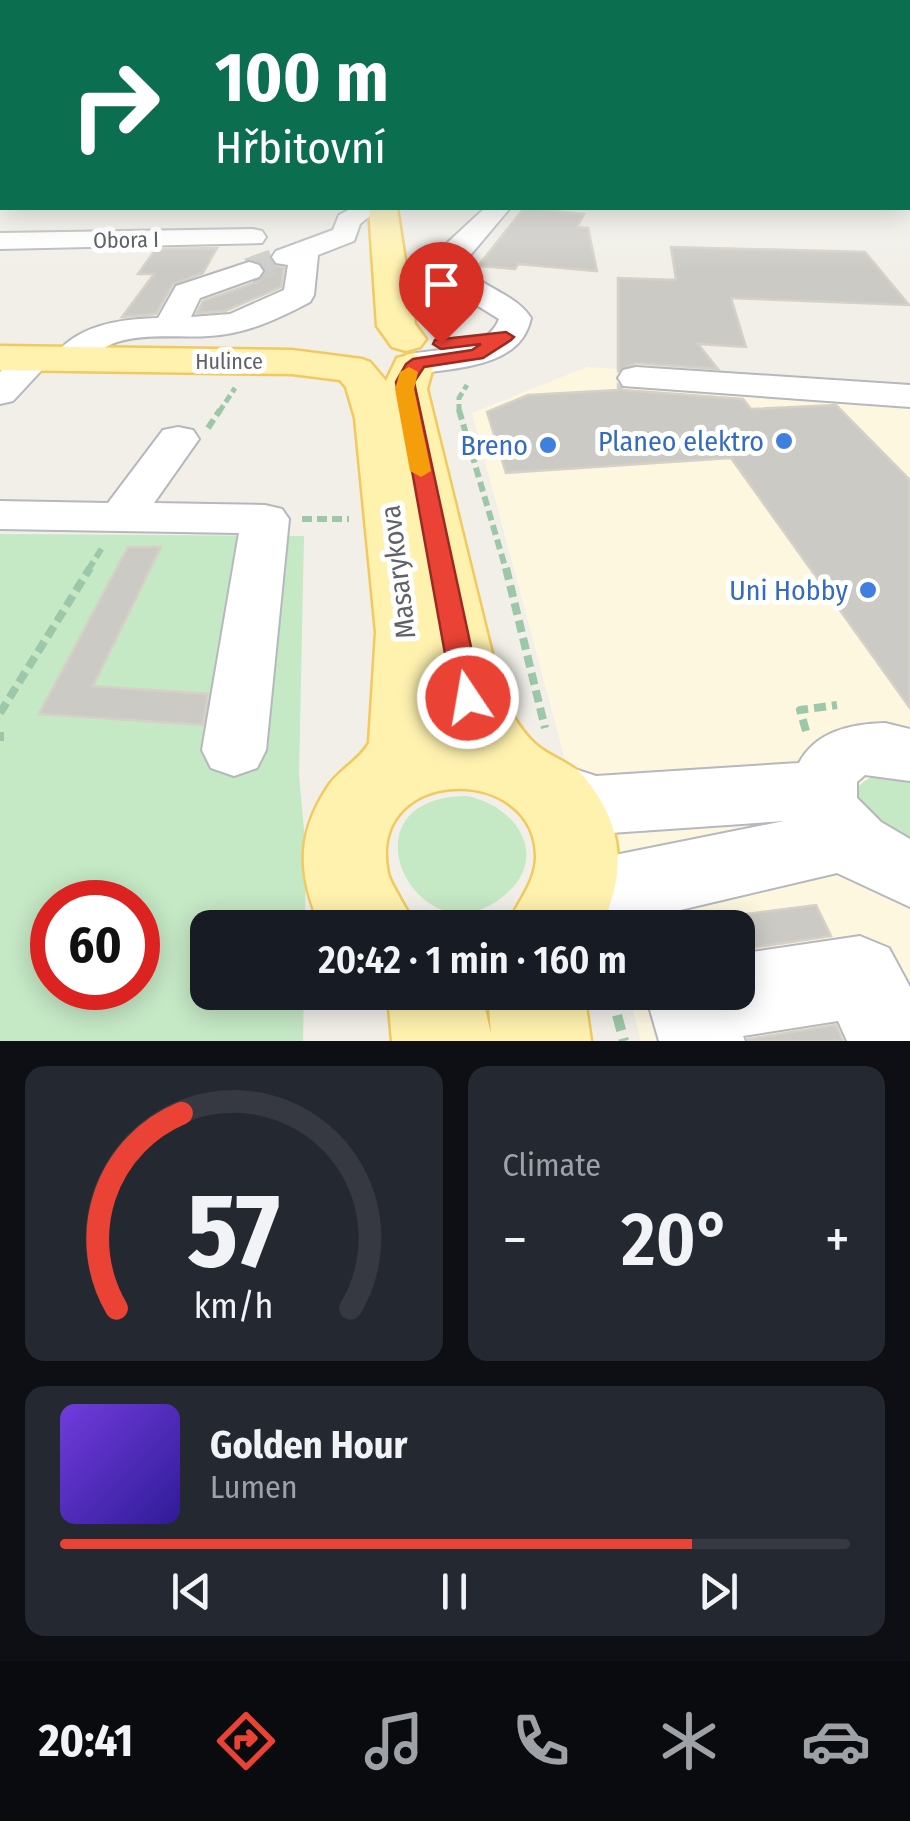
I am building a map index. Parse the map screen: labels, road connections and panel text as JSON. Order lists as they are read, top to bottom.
{
  "streets": {
    "main road": ["Hulince", "Masarykova"],
    "street": ["Obora I"]
  },
  "crossings": [
    ["Hulince", "Masarykova"]
  ],
  "places": ["Planeo elektro", "Breno", "Uni Hobby"],
  "page": {
    "turn": ["100 m", "Hřbitovní"],
    "limit": "60",
    "trip": "20:42 · 1 min · 160 m",
    "tile": "Climate",
    "heat": ["−", "20°", "+"],
    "song": ["Golden Hour", "Lumen"],
    "tabs": "20:41",
    "gauge": ["57", "km/h"]
  }
}
